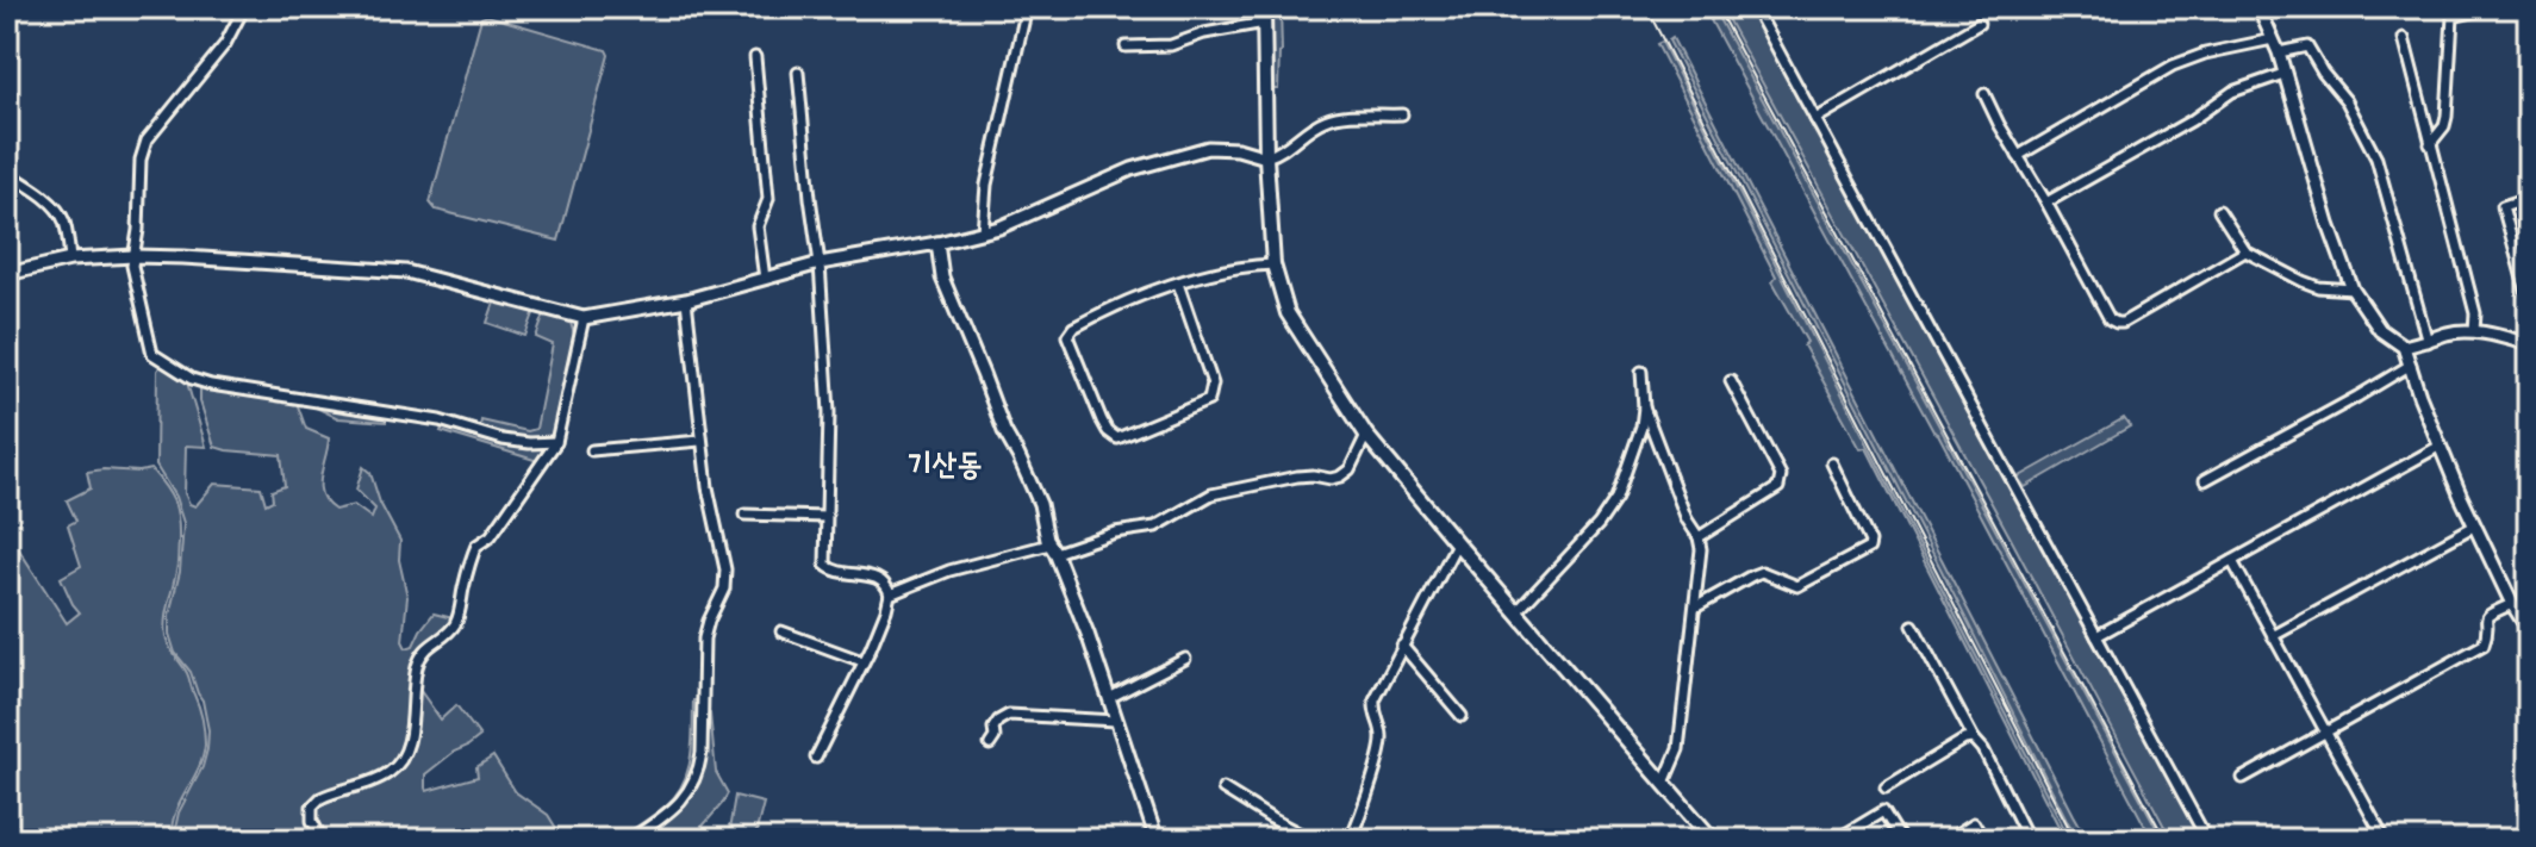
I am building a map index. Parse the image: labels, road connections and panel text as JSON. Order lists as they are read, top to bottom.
{
  "districts": ["기산동"]
}
